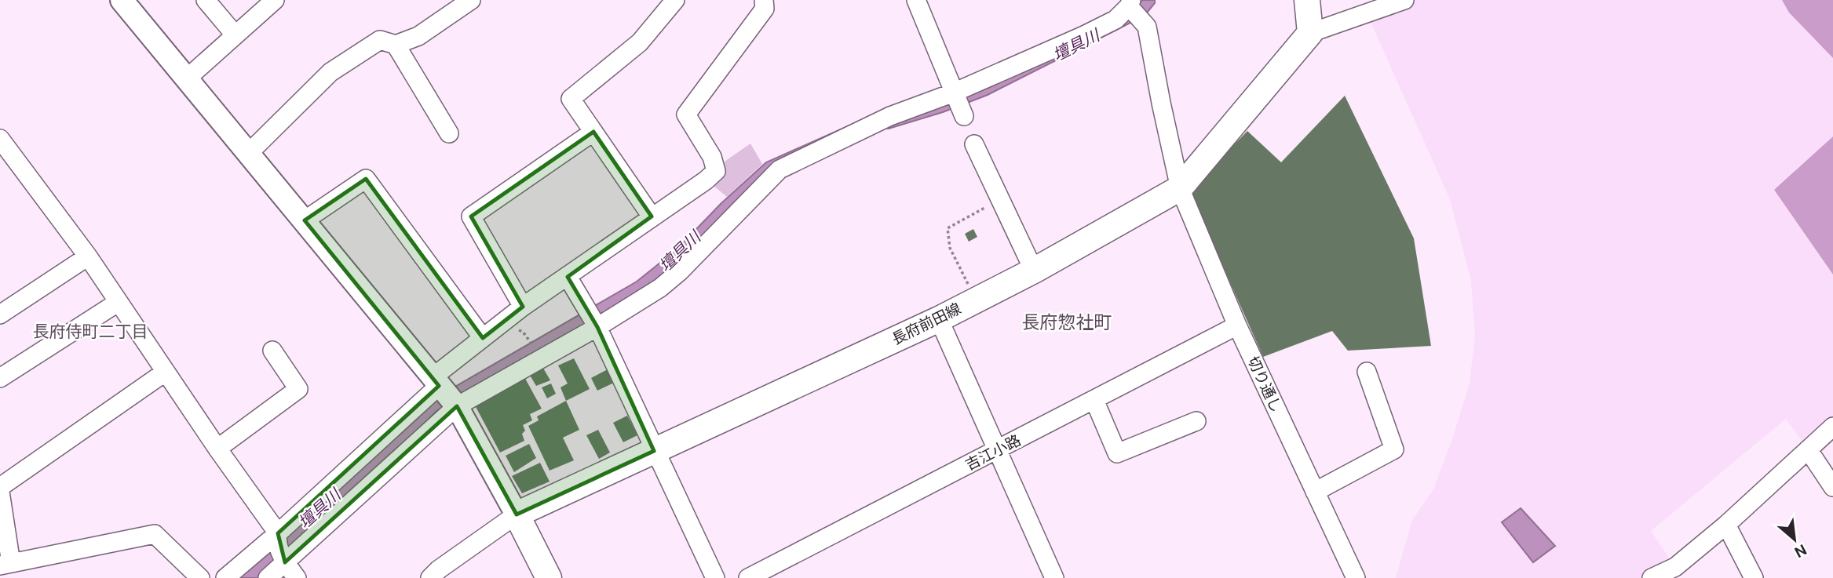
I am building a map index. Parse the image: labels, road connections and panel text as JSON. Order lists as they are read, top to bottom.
{
  "streets": {
    "main road": ["長府前田線"],
    "street": ["切り通し", "吉江小路"]
  },
  "crossings": [
    ["長府前田線", "切り通し"],
    ["切り通し", "吉江小路"]
  ],
  "districts": ["長府惣社町", "長府侍町二丁目"],
  "water": ["壇具川"],
  "north": "bottom right"
}
